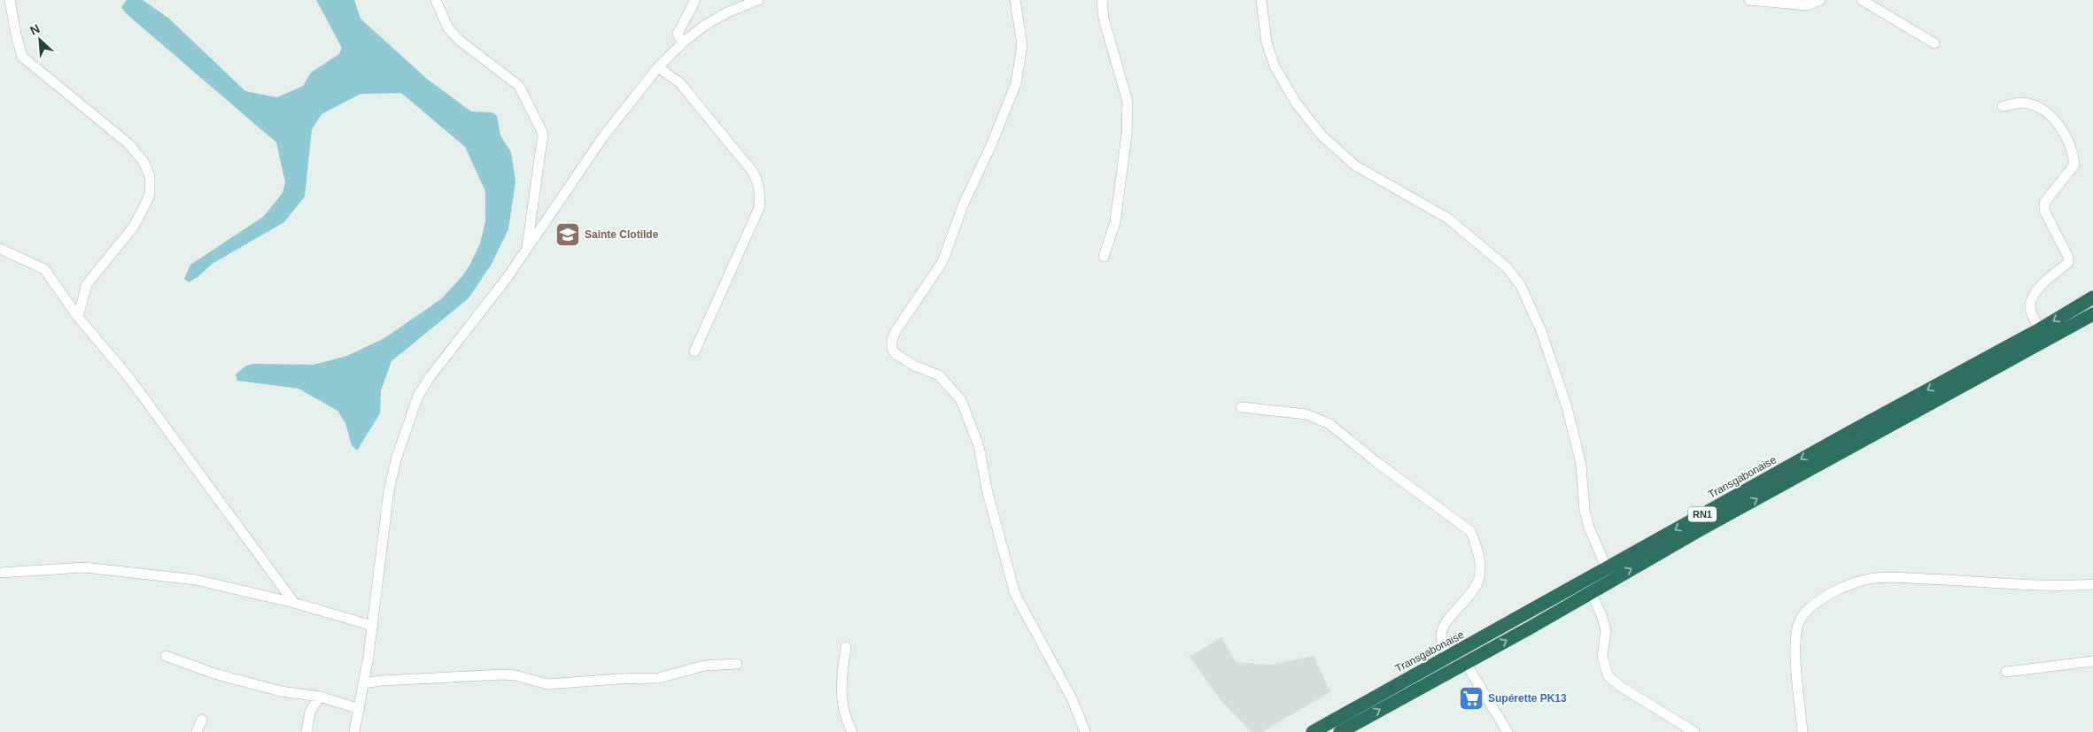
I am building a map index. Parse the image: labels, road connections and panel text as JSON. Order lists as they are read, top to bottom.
{
  "streets": {
    "highway": ["Transgabonaise", "RN1"]
  },
  "places": {
    "school or university": ["Sainte Clotilde"],
    "supermarket": ["Supérette PK13"]
  },
  "north": "top left"
}
